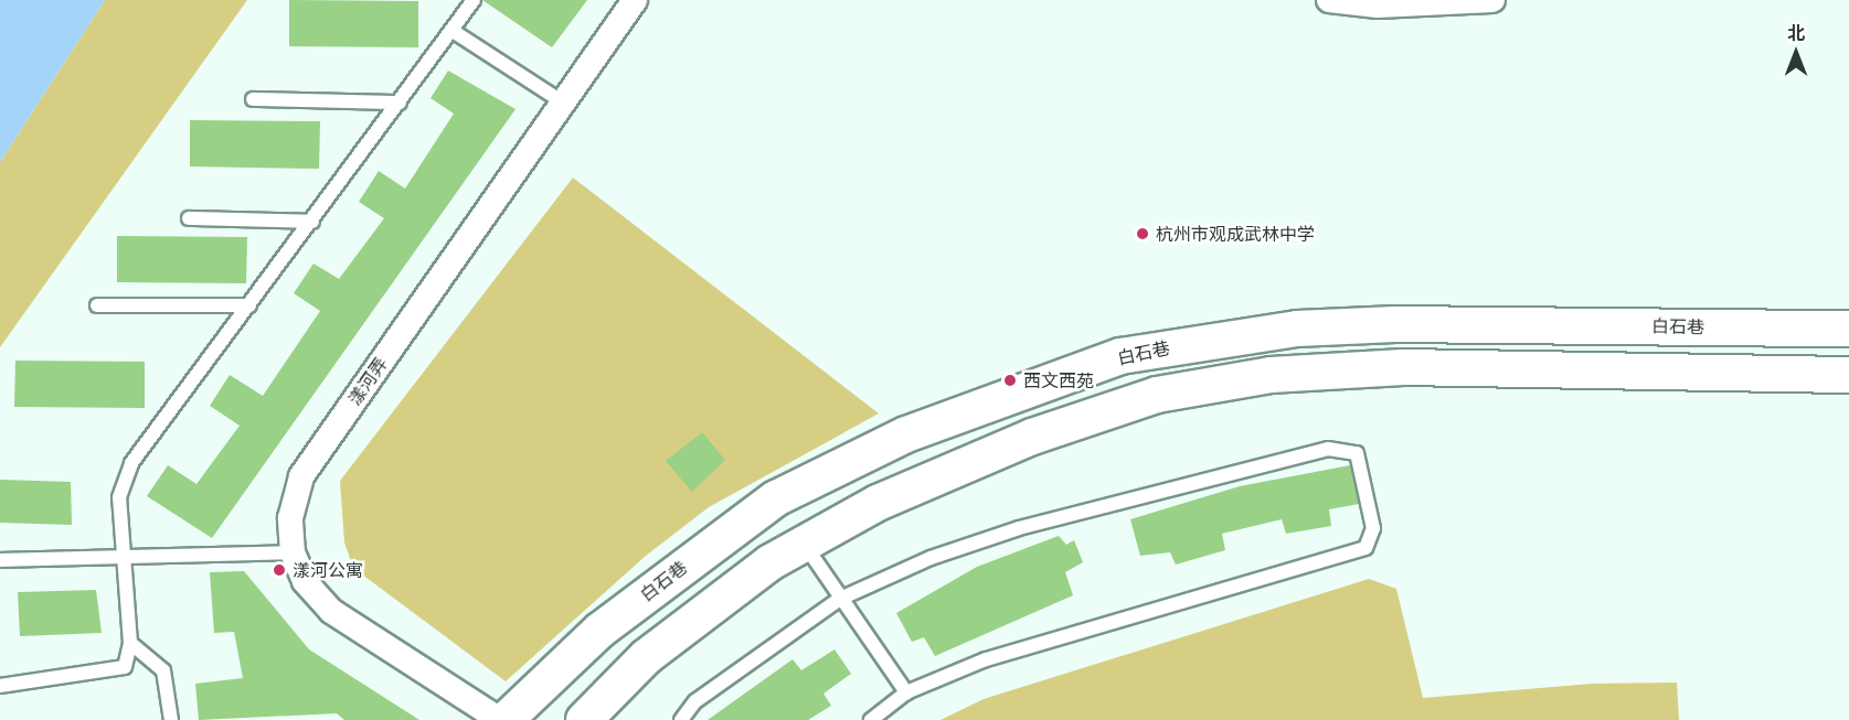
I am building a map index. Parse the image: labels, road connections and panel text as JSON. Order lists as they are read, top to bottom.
{
  "streets": {
    "main road": ["白石巷"],
    "street": ["漾河弄"]
  },
  "places": ["杭州市观成武林中学", "西文西苑", "漾河公寓"],
  "north": "top"
}
